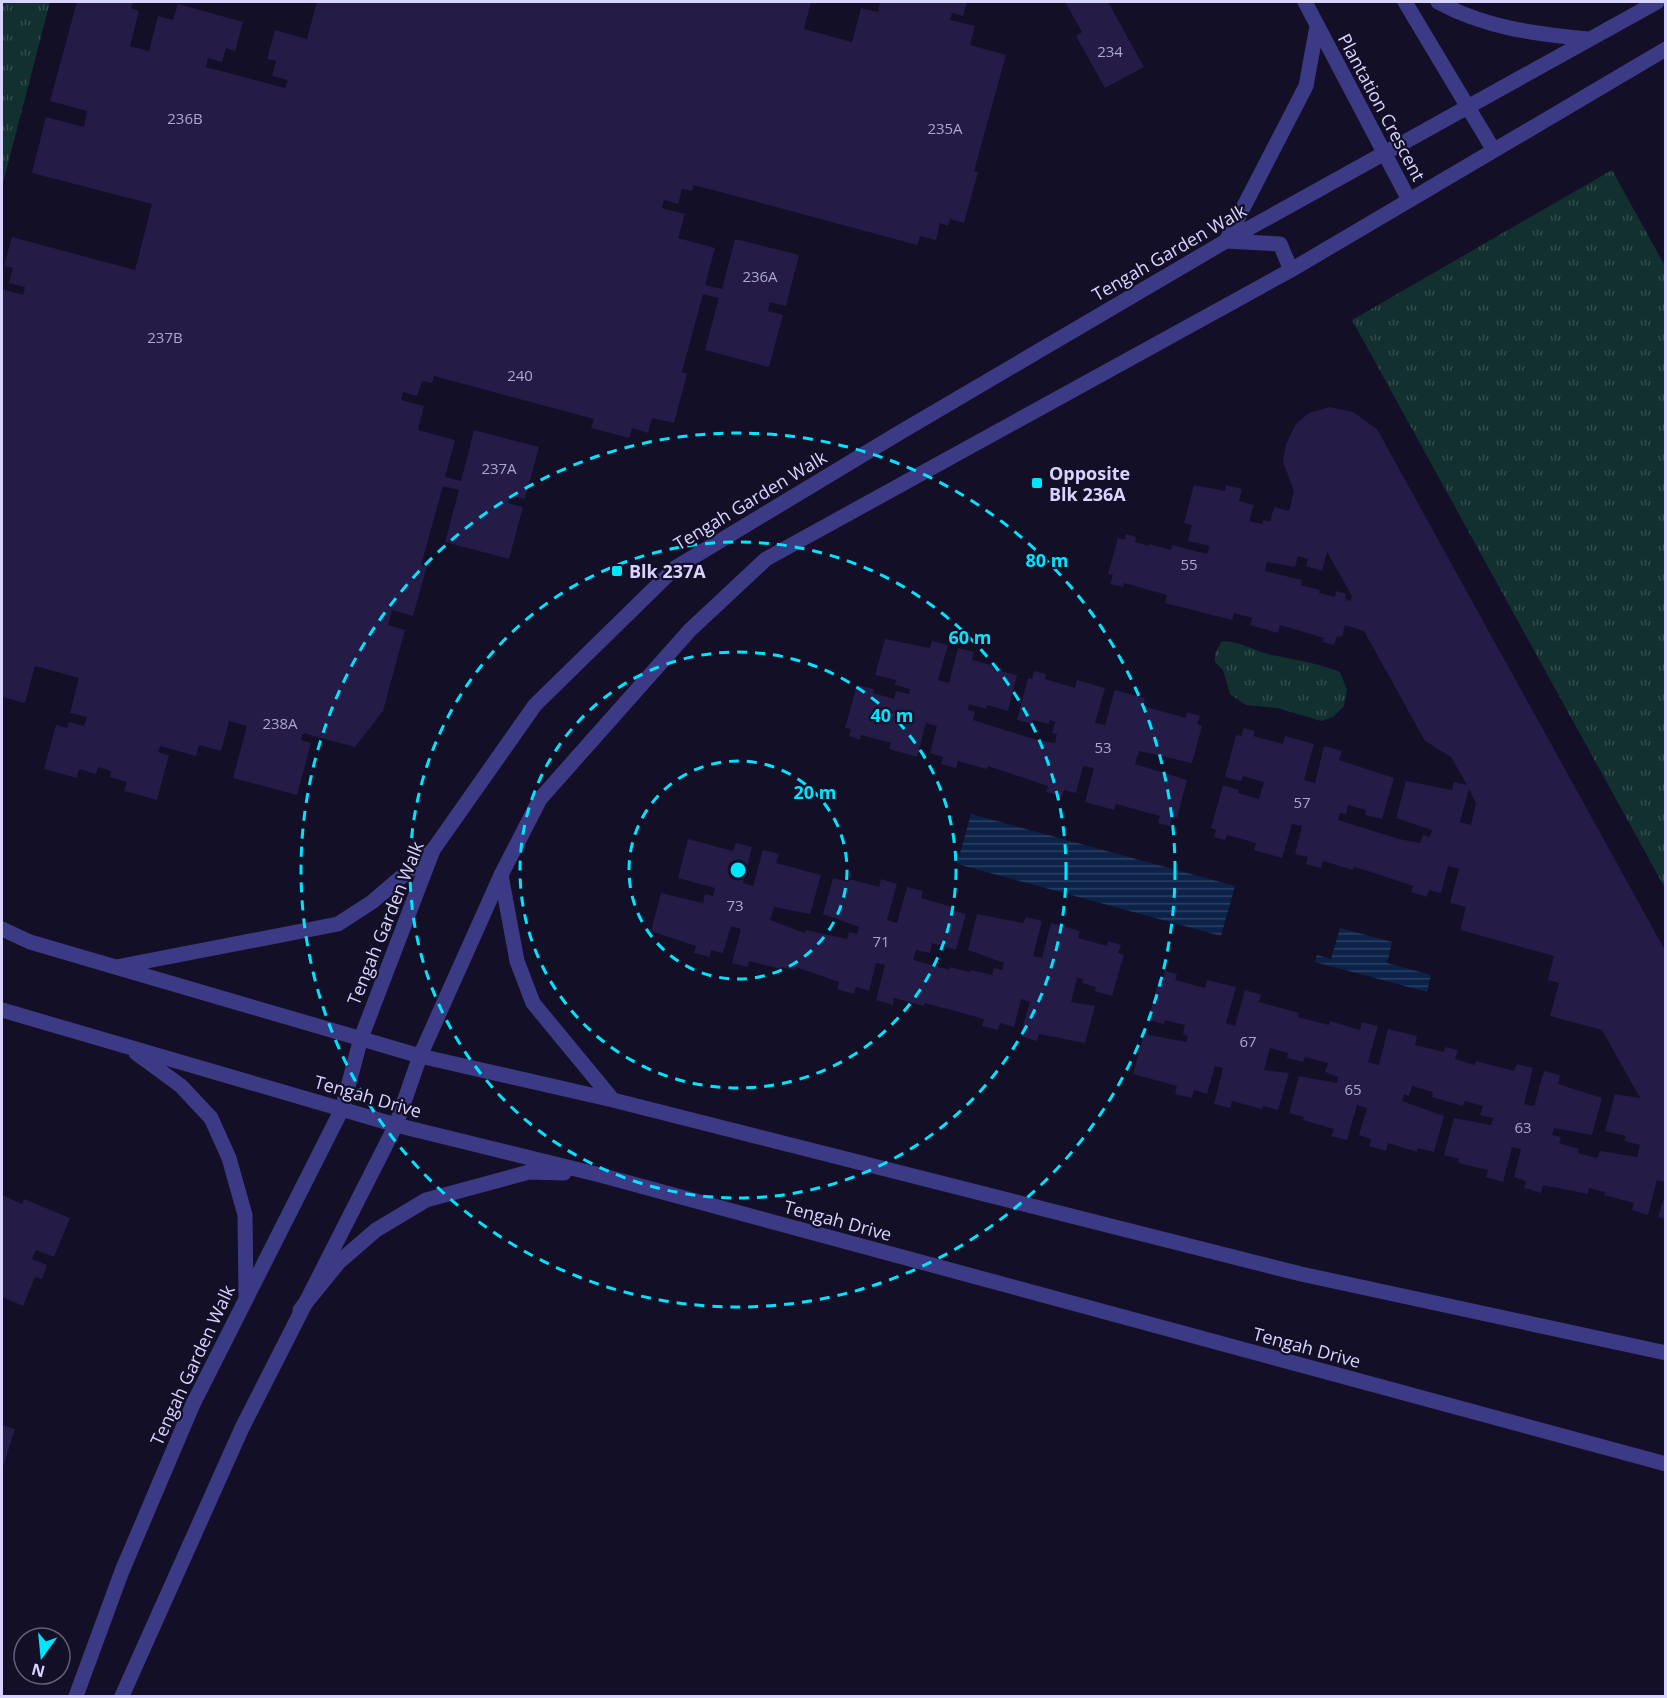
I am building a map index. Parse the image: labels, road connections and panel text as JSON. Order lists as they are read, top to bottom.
{
  "streets": {
    "street": ["Plantation Crescent", "Tengah Garden Walk", "Tengah Drive"]
  },
  "crossings": [
    ["Plantation Crescent", "Tengah Garden Walk"],
    ["Tengah Garden Walk", "Tengah Drive"]
  ],
  "places": {
    "transit": ["Opposite Blk 236A", "Blk 237A"]
  },
  "house_numbers": [
    "234",
    "236B",
    "235A",
    "236A",
    "237B",
    "240",
    "237A",
    "55",
    "238A",
    "53",
    "57",
    "73",
    "71",
    "67",
    "65",
    "63"
  ],
  "north": "bottom",
  "rings": [
    "80 m",
    "60 m",
    "40 m",
    "20 m"
  ]
}
